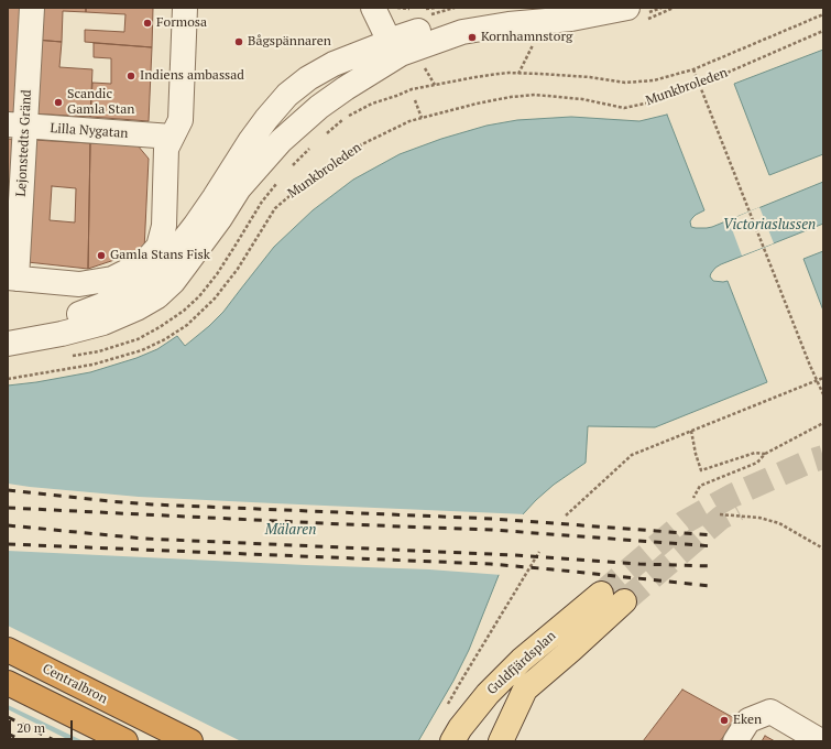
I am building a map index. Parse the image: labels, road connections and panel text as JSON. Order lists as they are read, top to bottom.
{
  "streets": {
    "highway": ["Centralbron"],
    "main road": ["Guldfjärdsplan"],
    "street": ["Lilla Nygatan", "Lejonstedts Gränd"],
    "path": ["Munkbroleden"]
  },
  "crossings": [
    ["Lilla Nygatan", "Lejonstedts Gränd"]
  ],
  "water": ["Victoriaslussen", "Mälaren"],
  "places": [
    "Formosa",
    "Kornhamnstorg",
    "Bågspännaren",
    "Indiens ambassad",
    "Scandic Gamla Stan",
    "Gamla Stans Fisk",
    "Eken"
  ],
  "scale_bar": "20 m"
}
